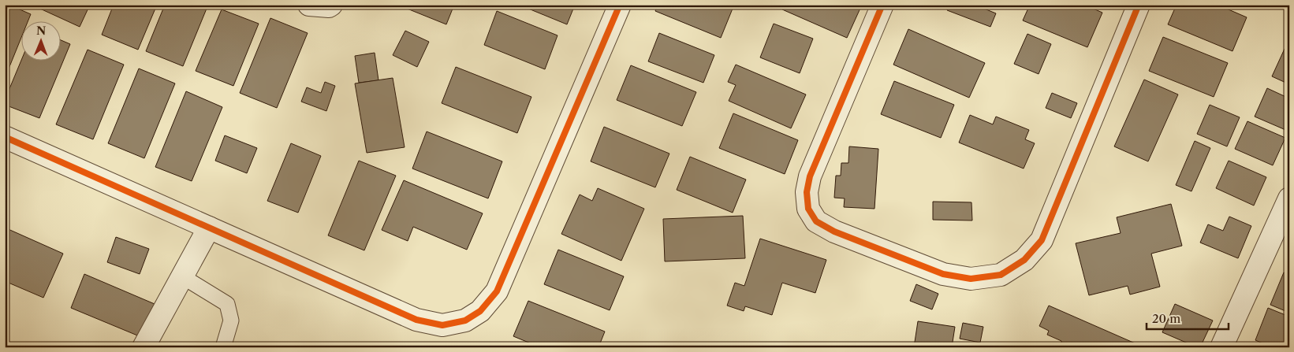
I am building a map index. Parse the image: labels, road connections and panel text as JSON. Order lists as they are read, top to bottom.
{
  "scale_bar": "20 m",
  "north": "top"
}
